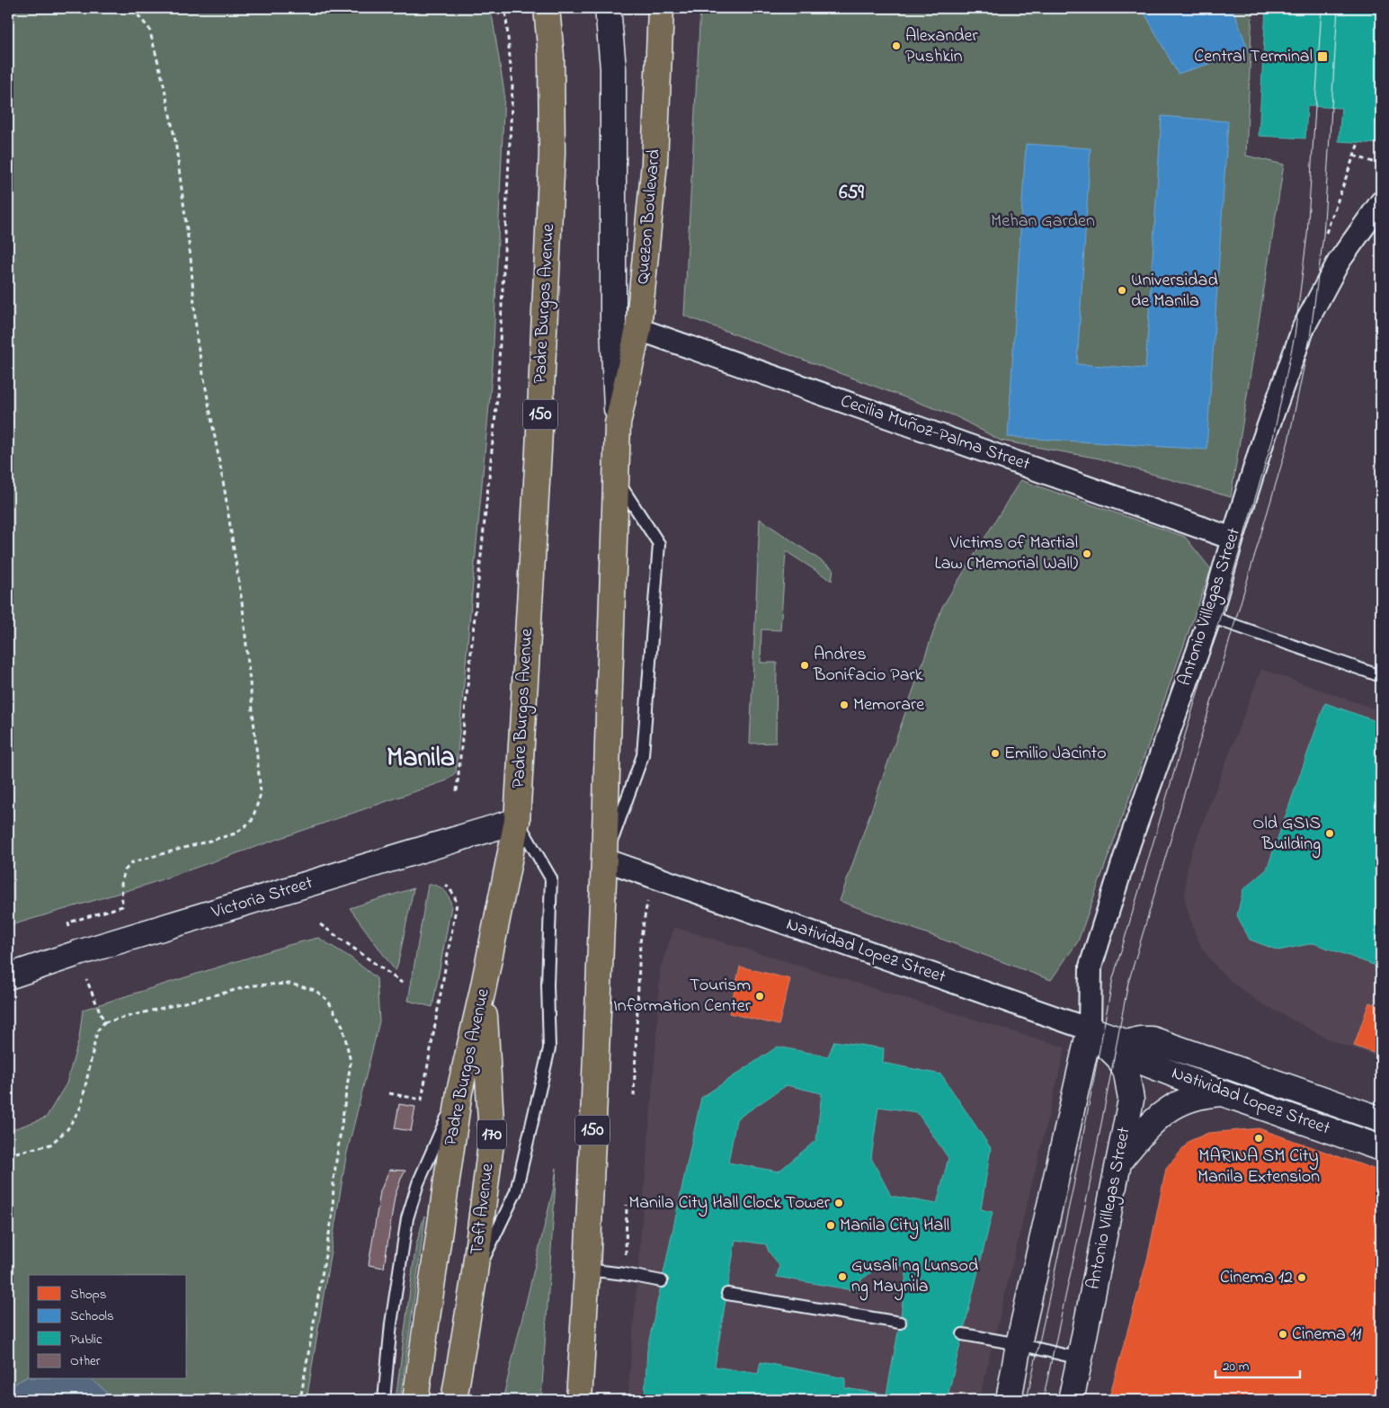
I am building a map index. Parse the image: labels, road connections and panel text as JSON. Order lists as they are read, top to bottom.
{
  "streets": {
    "main road": [
      "Quezon Boulevard",
      "Padre Burgos Avenue",
      "150",
      "170",
      "Taft Avenue"
    ],
    "street": [
      "Cecilia Muñoz-Palma Street",
      "Antonio Villegas Street",
      "Victoria Street",
      "Natividad Lopez Street"
    ]
  },
  "crossings": [
    ["Quezon Boulevard", "150"],
    ["Quezon Boulevard", "Cecilia Muñoz-Palma Street"],
    ["Padre Burgos Avenue", "Victoria Street"],
    ["Padre Burgos Avenue", "Taft Avenue"],
    ["150", "Natividad Lopez Street"],
    ["Cecilia Muñoz-Palma Street", "Antonio Villegas Street"],
    ["Antonio Villegas Street", "Natividad Lopez Street"]
  ],
  "districts": ["659", "Manila"],
  "parks": ["Mehan Garden"],
  "places": {
    "other": [
      "Alexander Pushkin",
      "Universidad de Manila",
      "Victims of Martial Law (Memorial Wall)",
      "Andres Bonifacio Park",
      "Memorare",
      "Emilio Jacinto",
      "Old GSIS Building",
      "Tourism Information Center",
      "MARINA SM City Manila Extension",
      "Manila City Hall Clock Tower",
      "Manila City Hall",
      "Gusali ng Lunsod ng Maynila",
      "Cinema 12",
      "Cinema 11"
    ],
    "transit": ["Central Terminal"]
  },
  "legend": [
    "Shops",
    "Schools",
    "Public",
    "Other"
  ],
  "scale_bar": "20 m"
}
